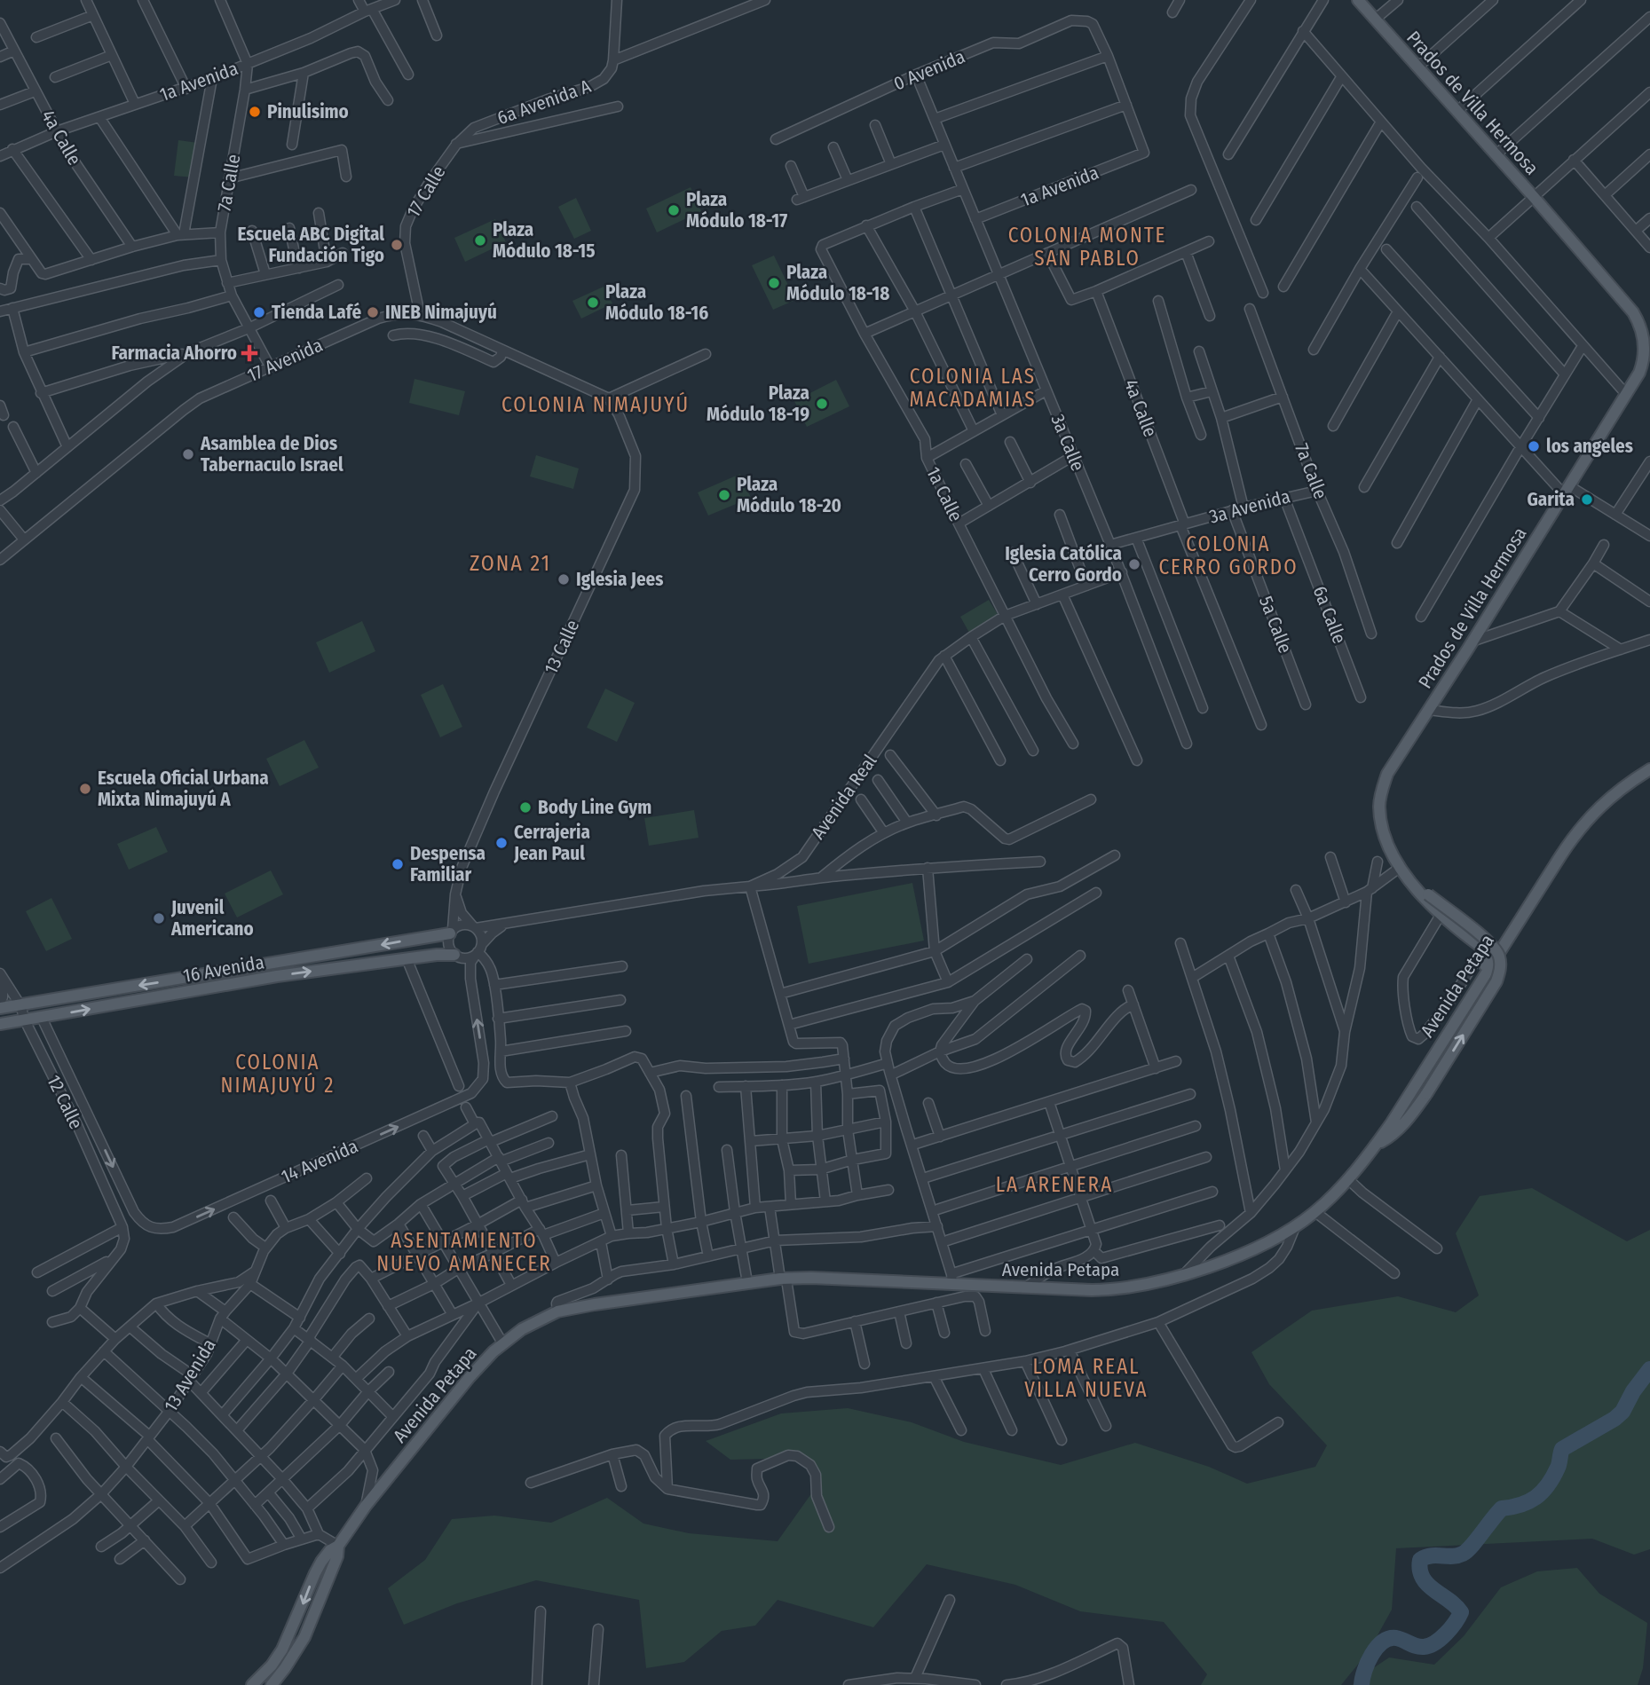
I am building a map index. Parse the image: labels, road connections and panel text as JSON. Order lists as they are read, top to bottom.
{
  "streets": {
    "main road": ["Prados de Villa Hermosa", "16 Avenida", "Avenida Petapa"],
    "street": [
      "0 Avenida",
      "1a Avenida",
      "6a Avenida A",
      "4a Calle",
      "7a Calle",
      "17 Calle",
      "17 Avenida",
      "3a Calle",
      "1a Calle",
      "3a Avenida",
      "6a Calle",
      "5a Calle",
      "13 Calle",
      "Avenida Real",
      "12 Calle",
      "14 Avenida",
      "13 Avenida"
    ]
  },
  "crossings": [
    ["0 Avenida", "3a Calle"],
    ["1a Avenida", "4a Calle"],
    ["1a Avenida", "7a Calle"],
    ["1a Avenida", "3a Calle"],
    ["6a Avenida A", "17 Calle"],
    ["4a Calle", "3a Avenida"],
    ["7a Calle", "17 Avenida"],
    ["7a Calle", "3a Avenida"],
    ["17 Calle", "17 Avenida"],
    ["17 Avenida", "13 Calle"],
    ["3a Calle", "3a Avenida"],
    ["3a Calle", "Avenida Real"],
    ["1a Calle", "Avenida Real"],
    ["3a Avenida", "6a Calle"],
    ["3a Avenida", "5a Calle"],
    ["13 Calle", "Avenida Real"],
    ["13 Calle", "16 Avenida"],
    ["Avenida Real", "16 Avenida"],
    ["16 Avenida", "12 Calle"],
    ["12 Calle", "14 Avenida"]
  ],
  "districts": [
    "COLONIA MONTE SAN PABLO",
    "COLONIA LAS MACADAMIAS",
    "COLONIA NIMAJUYÚ",
    "COLONIA CERRO GORDO",
    "ZONA 21",
    "COLONIA NIMAJUYÚ 2",
    "LA ARENERA",
    "ASENTAMIENTO NUEVO AMANECER",
    "LOMA REAL VILLA NUEVA"
  ],
  "places": {
    "other": [
      "Pinulisimo",
      "Plaza Módulo 18-17",
      "Plaza Módulo 18-15",
      "Escuela ABC Digital Fundación Tigo",
      "Plaza Módulo 18-18",
      "Plaza Módulo 18-16",
      "Tienda Lafé",
      "INEB Nimajuyú",
      "Plaza Módulo 18-19",
      "los angeles",
      "Asamblea de Dios Tabernaculo Israel",
      "Plaza Módulo 18-20",
      "Garita",
      "Iglesia Católica Cerro Gordo",
      "Iglesia Jees",
      "Escuela Oficial Urbana Mixta Nimajuyú A",
      "Body Line Gym",
      "Cerrajeria Jean Paul",
      "Despensa Familiar",
      "Juvenil Americano"
    ],
    "health": ["Farmacia Ahorro"]
  }
}
